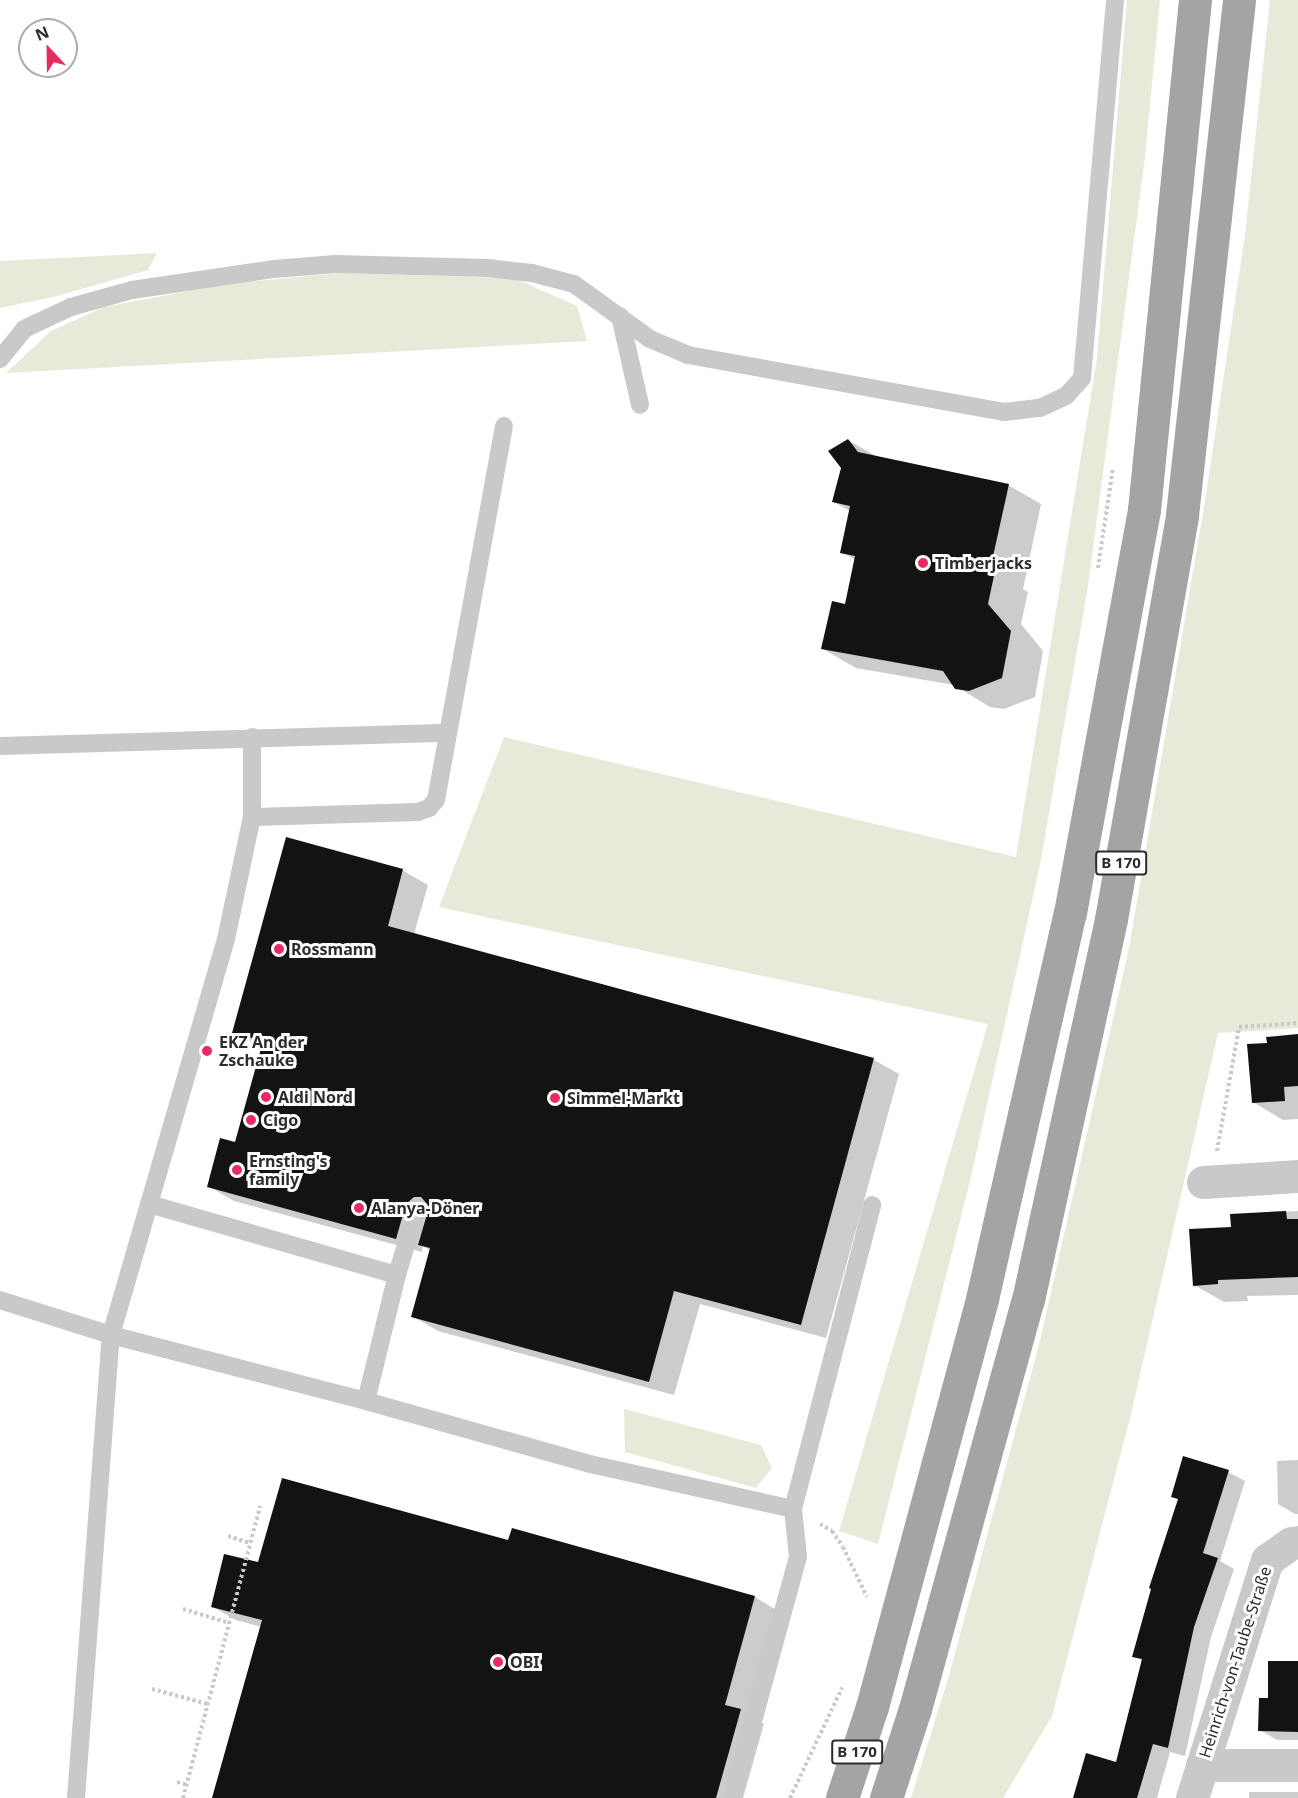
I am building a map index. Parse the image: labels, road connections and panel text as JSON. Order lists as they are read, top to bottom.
{
  "streets": {
    "main road": ["B 170"],
    "street": ["Heinrich-von-Taube-Straße"]
  },
  "places": [
    "Timberjacks",
    "Rossmann",
    "EKZ An der Zschauke",
    "Aldi Nord",
    "Simmel-Markt",
    "Cigo",
    "Ernsting's family",
    "Alanya-Döner",
    "OBI"
  ],
  "north": "top"
}
